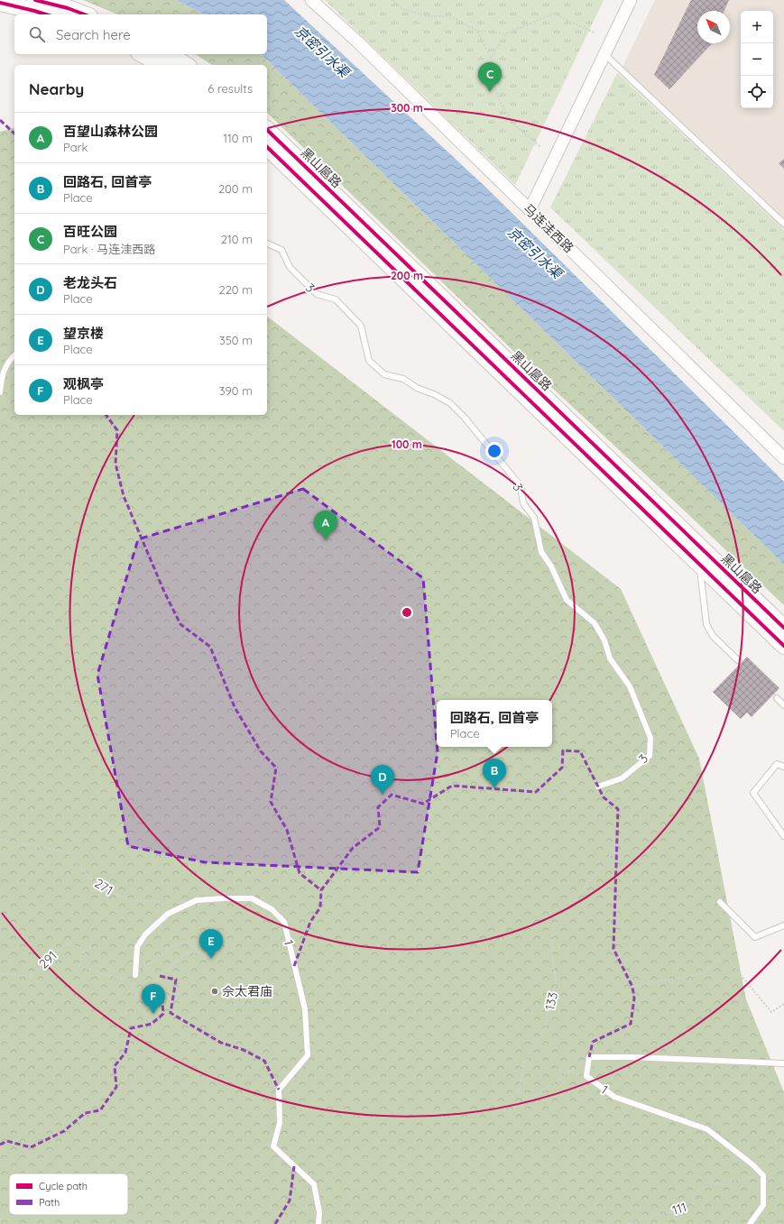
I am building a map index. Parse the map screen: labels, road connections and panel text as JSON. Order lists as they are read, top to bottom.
{
  "streets": {
    "main road": ["黑山扈路"],
    "street": ["马连洼西路"],
    "lane": ["3", "1"],
    "path": [
      "271",
      "291",
      "133",
      "111"
    ]
  },
  "crossings": [
    ["271", "1"],
    ["1", "291"],
    ["1", "133"],
    ["1", "111"]
  ],
  "water": ["京密引水渠"],
  "places": ["佘太君庙"],
  "legend": ["Cycle path", "Path"],
  "north": "top left",
  "page": {
    "map_buttons": ["+", "−"],
    "search": "Search here",
    "pins": [
      "C",
      "A",
      "B",
      "D",
      "E",
      "F"
    ],
    "heading": ["Nearby", "6 results"],
    "list": [
      {
        "mark": "A",
        "name": "百望山森林公园",
        "note": "Park",
        "value": "110 m"
      },
      {
        "mark": "B",
        "name": "回路石, 回首亭",
        "note": "Place",
        "value": "200 m"
      },
      {
        "mark": "C",
        "name": "百旺公园",
        "note": "Park · 马连洼西路",
        "value": "210 m"
      },
      {
        "mark": "D",
        "name": "老龙头石",
        "note": "Place",
        "value": "220 m"
      },
      {
        "mark": "E",
        "name": "望京楼",
        "note": "Place",
        "value": "350 m"
      },
      {
        "mark": "F",
        "name": "观枫亭",
        "note": "Place",
        "value": "390 m"
      }
    ],
    "popup": ["回路石, 回首亭", "Place"]
  },
  "rings": ["300 m", "200 m", "100 m"]
}
